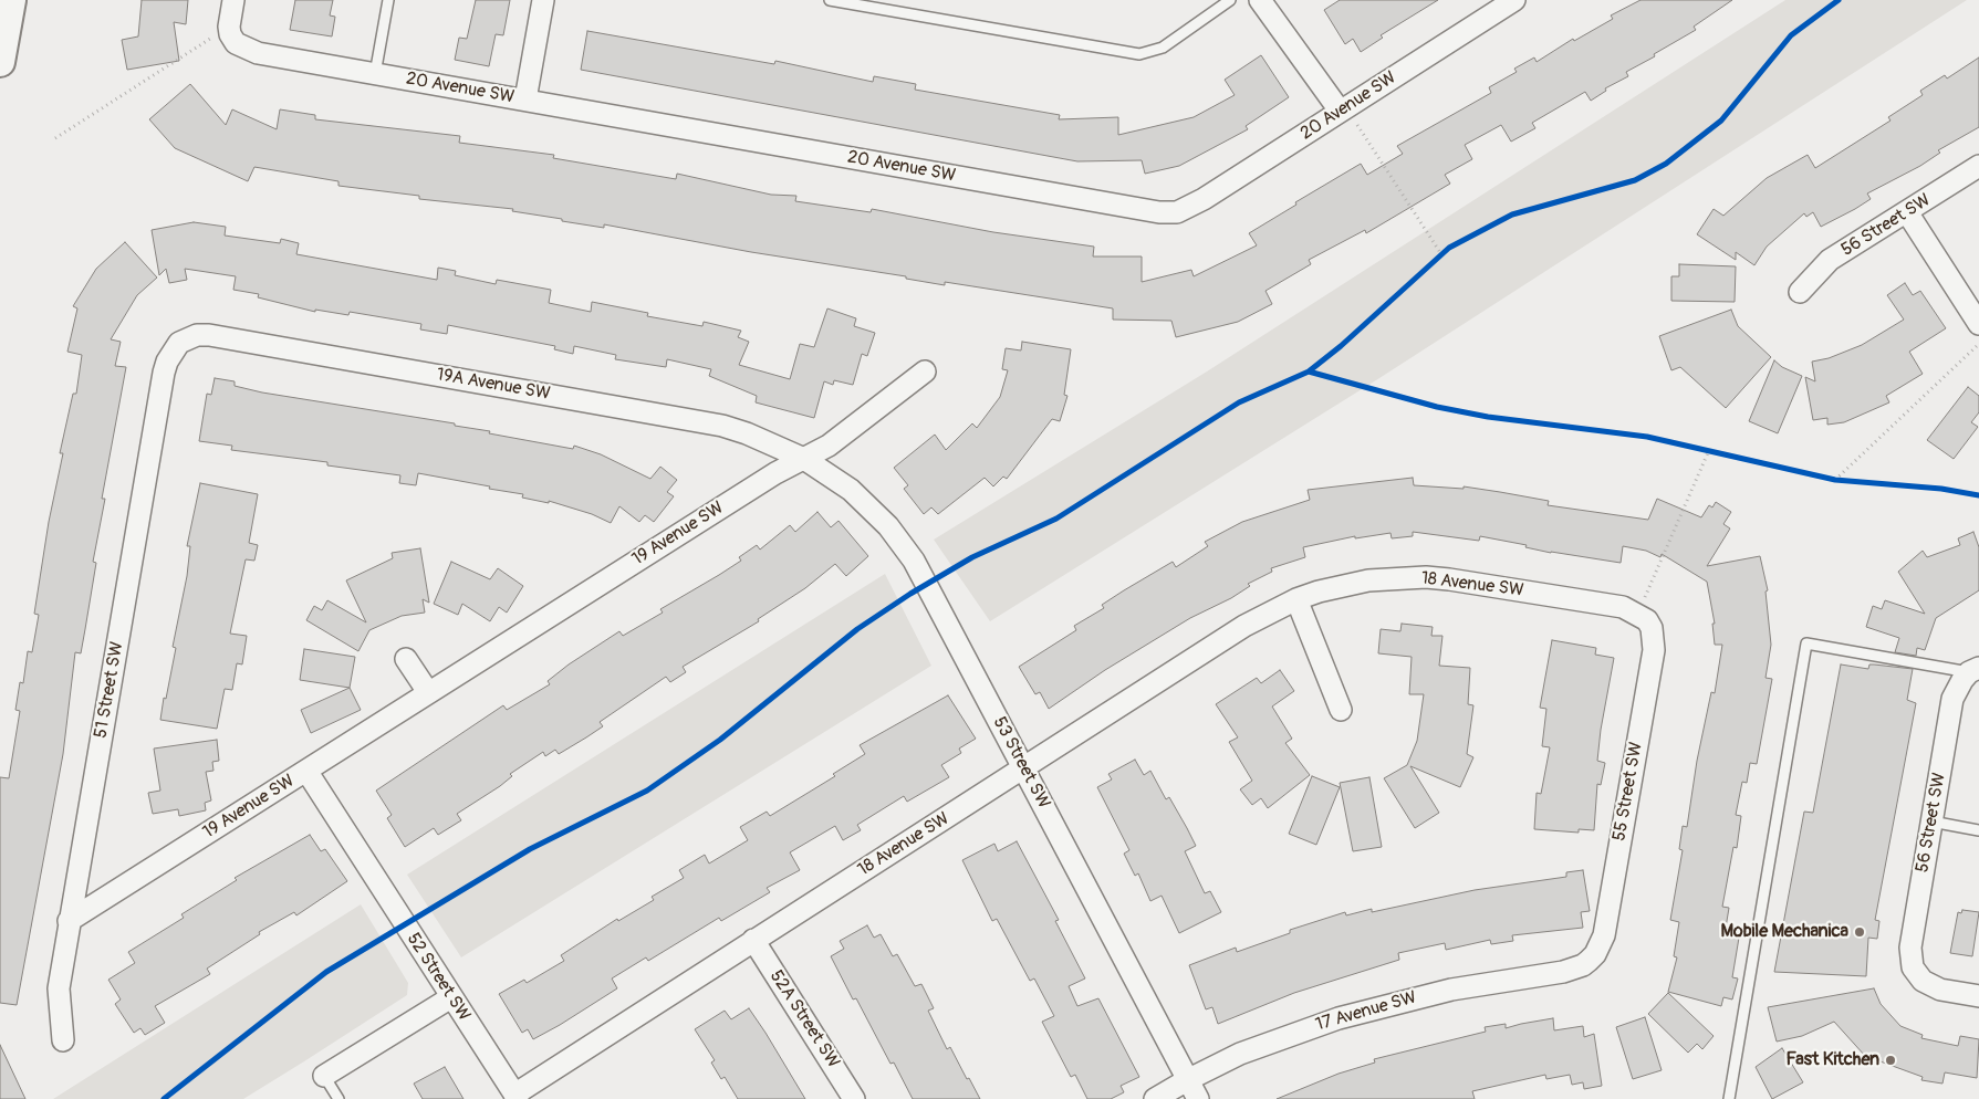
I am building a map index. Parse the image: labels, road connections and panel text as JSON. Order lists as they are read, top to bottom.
{
  "streets": {
    "street": [
      "20 Avenue SW",
      "56 Street SW",
      "19A Avenue SW",
      "19 Avenue SW",
      "18 Avenue SW",
      "51 Street SW",
      "53 Street SW",
      "55 Street SW",
      "52 Street SW",
      "17 Avenue SW",
      "52A Street SW"
    ]
  },
  "crossings": [
    ["19A Avenue SW", "19 Avenue SW"],
    ["19A Avenue SW", "51 Street SW"],
    ["19A Avenue SW", "53 Street SW"],
    ["19 Avenue SW", "51 Street SW"],
    ["19 Avenue SW", "53 Street SW"],
    ["19 Avenue SW", "52 Street SW"],
    ["18 Avenue SW", "53 Street SW"],
    ["18 Avenue SW", "55 Street SW"],
    ["18 Avenue SW", "52 Street SW"],
    ["18 Avenue SW", "52A Street SW"],
    ["53 Street SW", "17 Avenue SW"],
    ["55 Street SW", "17 Avenue SW"]
  ],
  "places": ["Mobile Mechanica", "Fast Kitchen"]
}
